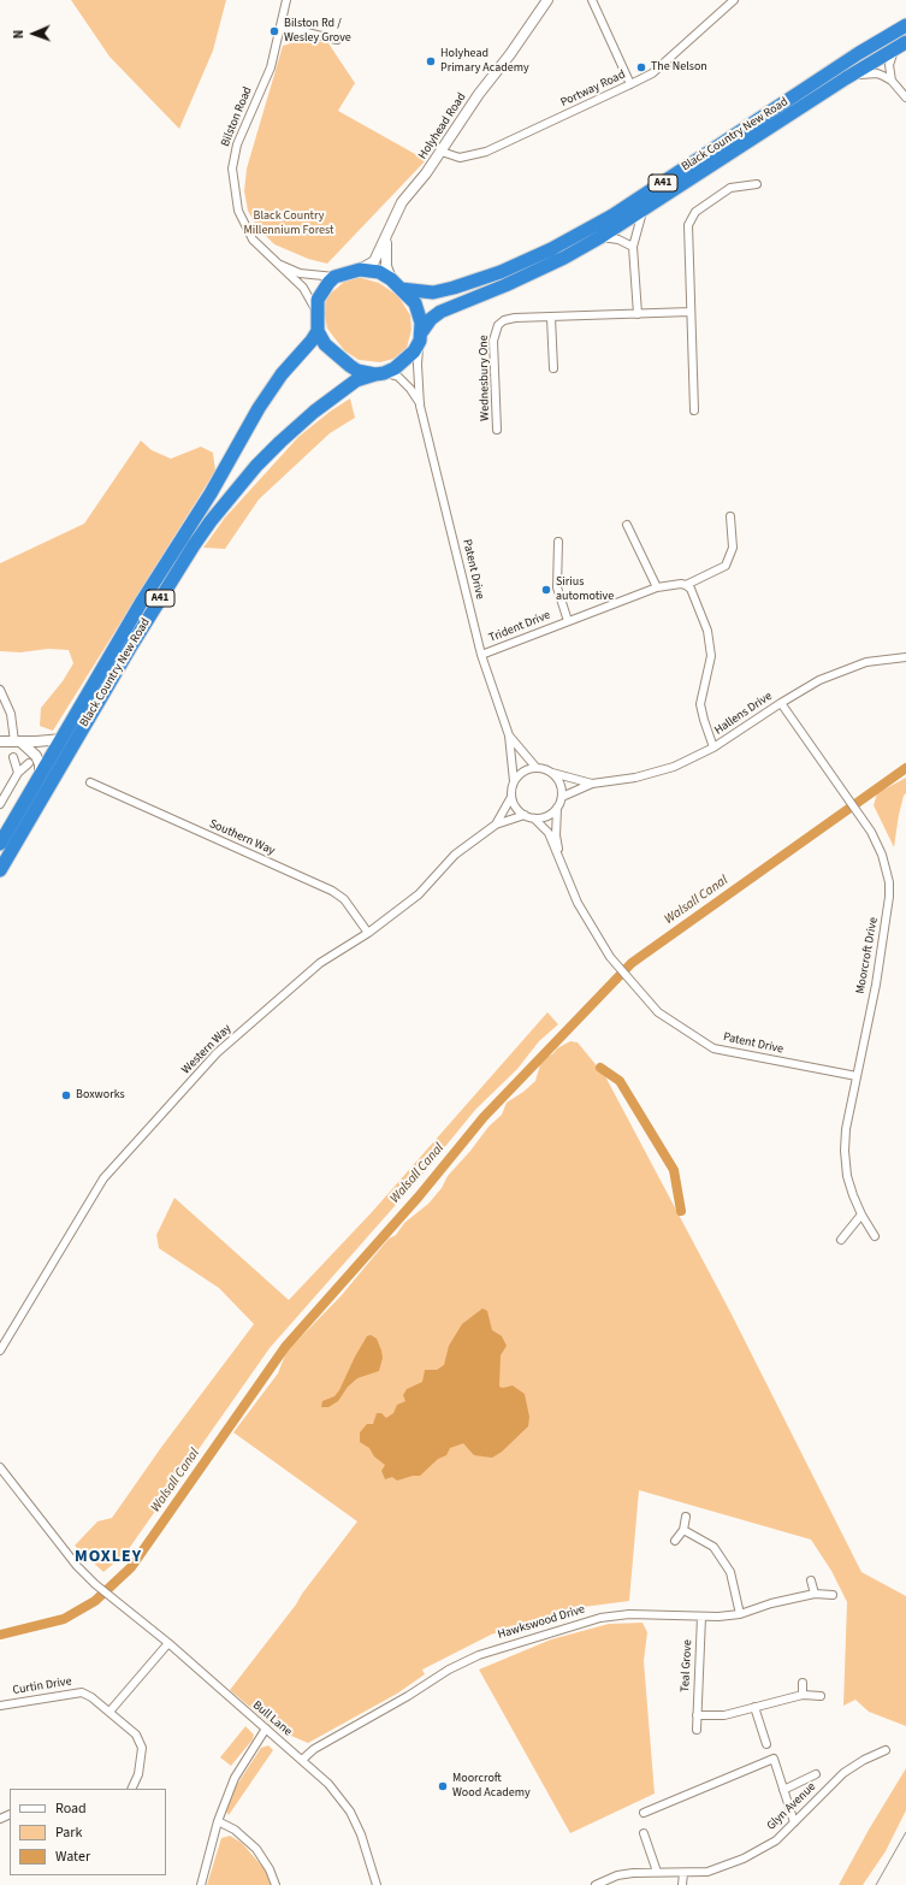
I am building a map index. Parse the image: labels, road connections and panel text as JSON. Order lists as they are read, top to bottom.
{
  "streets": {
    "highway": ["Black Country New Road", "A41"],
    "street": [
      "Portway Road",
      "Bilston Road",
      "Holyhead Road",
      "Wednesbury One",
      "Patent Drive",
      "Trident Drive",
      "Hallens Drive",
      "Southern Way",
      "Moorcroft Drive",
      "Western Way",
      "Hawkswood Drive",
      "Teal Grove",
      "Curtin Drive",
      "Bull Lane",
      "Glyn Avenue"
    ]
  },
  "crossings": [
    ["Portway Road", "Holyhead Road"],
    ["Bilston Road", "Holyhead Road"],
    ["Bilston Road", "Black Country New Road"],
    ["Bilston Road", "A41"],
    ["Bilston Road", "Patent Drive"],
    ["Holyhead Road", "Black Country New Road"],
    ["Holyhead Road", "A41"],
    ["Holyhead Road", "Patent Drive"],
    ["Black Country New Road", "A41"],
    ["Black Country New Road", "Patent Drive"],
    ["A41", "Patent Drive"],
    ["Patent Drive", "Trident Drive"],
    ["Patent Drive", "Hallens Drive"],
    ["Patent Drive", "Moorcroft Drive"],
    ["Patent Drive", "Western Way"],
    ["Hallens Drive", "Moorcroft Drive"],
    ["Hallens Drive", "Western Way"],
    ["Southern Way", "Western Way"],
    ["Hawkswood Drive", "Teal Grove"],
    ["Hawkswood Drive", "Bull Lane"]
  ],
  "districts": ["MOXLEY"],
  "water": ["Walsall Canal"],
  "parks": ["Black Country Millennium Forest"],
  "places": [
    "Bilston Rd / Wesley Grove",
    "Holyhead Primary Academy",
    "The Nelson",
    "Sirius automotive",
    "Boxworks",
    "Moorcroft Wood Academy"
  ],
  "legend": ["Road", "Park", "Water"],
  "north": "left"
}
